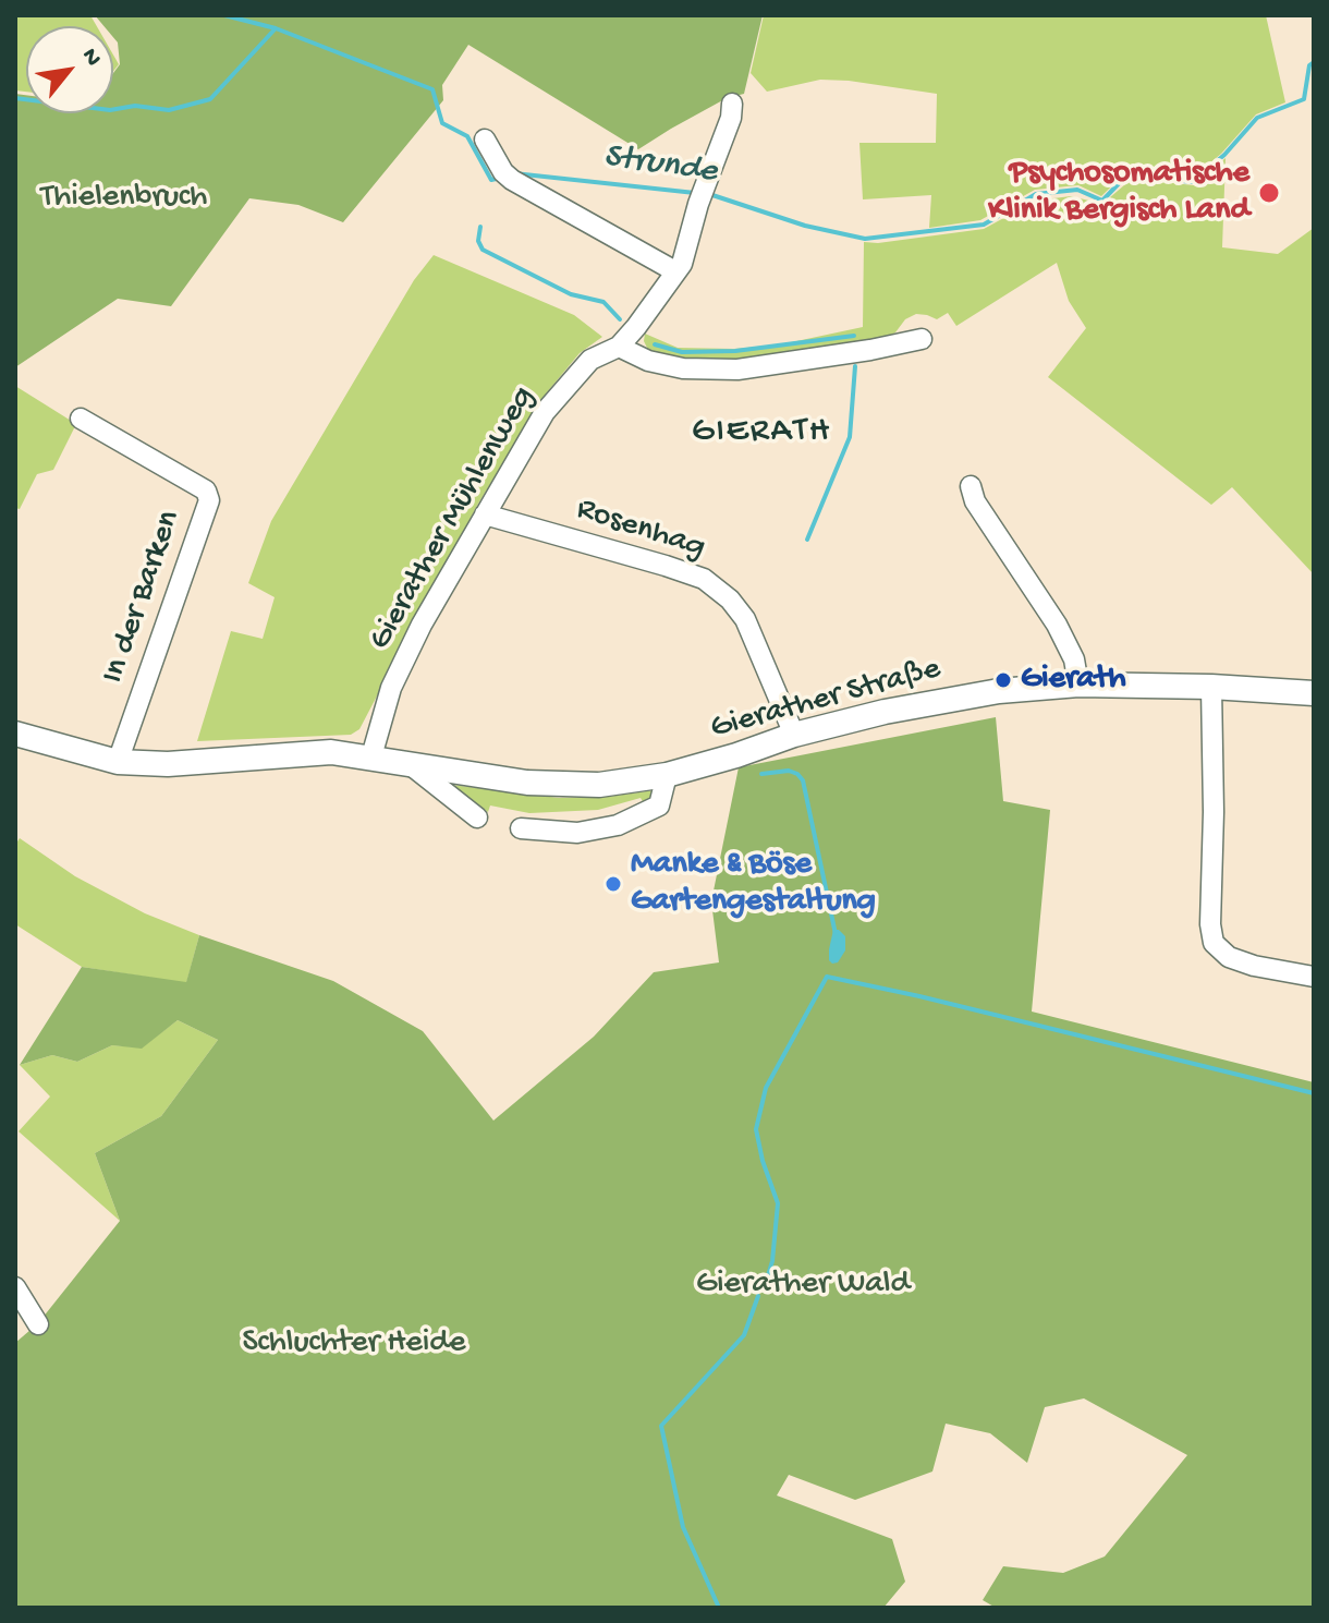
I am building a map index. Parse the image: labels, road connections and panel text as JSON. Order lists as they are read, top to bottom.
{
  "streets": {
    "street": [
      "Gierather Mühlenweg",
      "Rosenhag",
      "In der Barken",
      "Gierather Straße"
    ]
  },
  "crossings": [
    ["Gierather Mühlenweg", "Rosenhag"],
    ["Gierather Mühlenweg", "Gierather Straße"],
    ["Rosenhag", "Gierather Straße"],
    ["In der Barken", "Gierather Straße"]
  ],
  "districts": ["GIERATH"],
  "water": ["Strunde"],
  "parks": ["Thielenbruch", "Gierather Wald", "Schluchter Heide"],
  "places": ["Psychosomatische Klinik Bergisch Land", "Gierath", "Manke & Böse Gartengestaltung"],
  "north": "top right"
}
